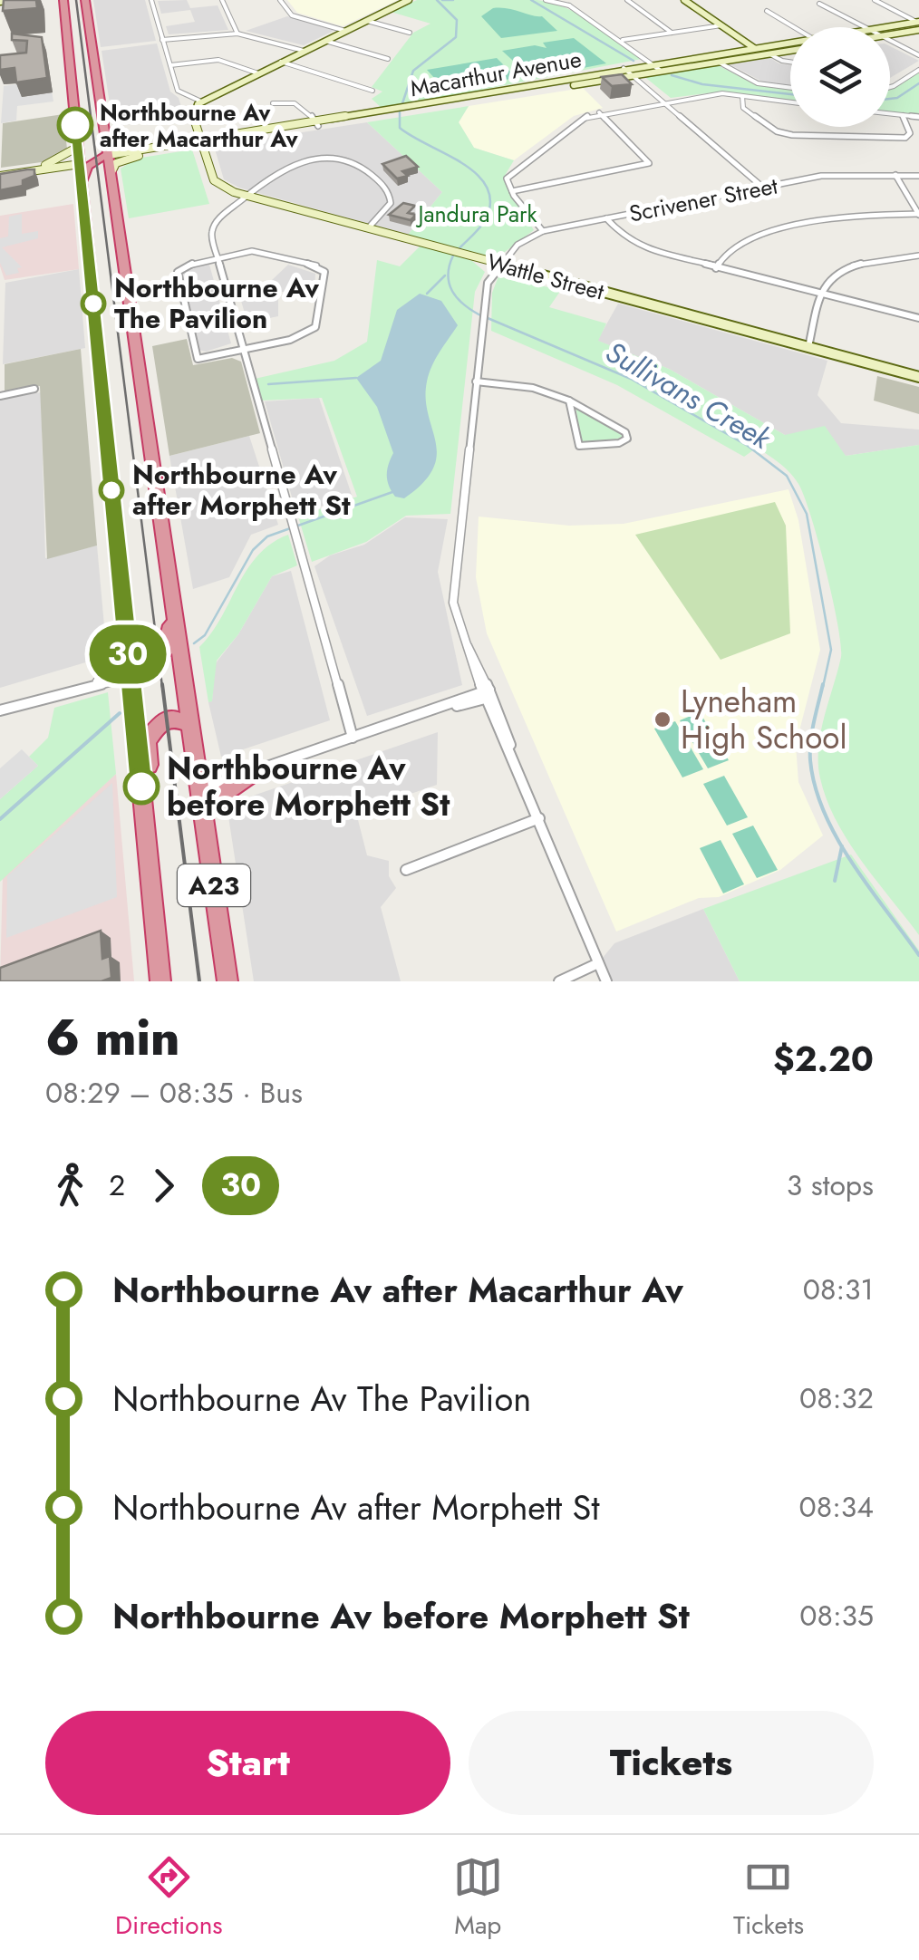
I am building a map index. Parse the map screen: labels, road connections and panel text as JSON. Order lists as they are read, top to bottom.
{
  "streets": {
    "highway": ["Macarthur Avenue", "A23"],
    "main road": ["Wattle Street"],
    "street": ["Scrivener Street"]
  },
  "crossings": [
    ["Macarthur Avenue", "Wattle Street"],
    ["Macarthur Avenue", "A23"],
    ["Scrivener Street", "Wattle Street"]
  ],
  "water": ["Sullivans Creek"],
  "parks": ["Jandura Park"],
  "places": [
    "Northbourne Av after Macarthur Av",
    "Northbourne Av The Pavilion",
    "Northbourne Av after Morphett St",
    "Lyneham High School",
    "Northbourne Av before Morphett St"
  ],
  "lines": ["bus line 30"],
  "page": {
    "on_map": "30",
    "heading": ["6 min", "08:29 – 08:35 · Bus", "$2.20"],
    "legs": ["2", "30", "3 stops"],
    "list": [
      {
        "name": "Northbourne Av after Macarthur Av",
        "value": "08:31"
      },
      {
        "name": "Northbourne Av The Pavilion",
        "value": "08:32"
      },
      {
        "name": "Northbourne Av after Morphett St",
        "value": "08:34"
      },
      {
        "name": "Northbourne Av before Morphett St",
        "value": "08:35"
      }
    ],
    "buttons": ["Start", "Tickets"],
    "tabs": ["Directions", "Map", "Tickets"]
  }
}
